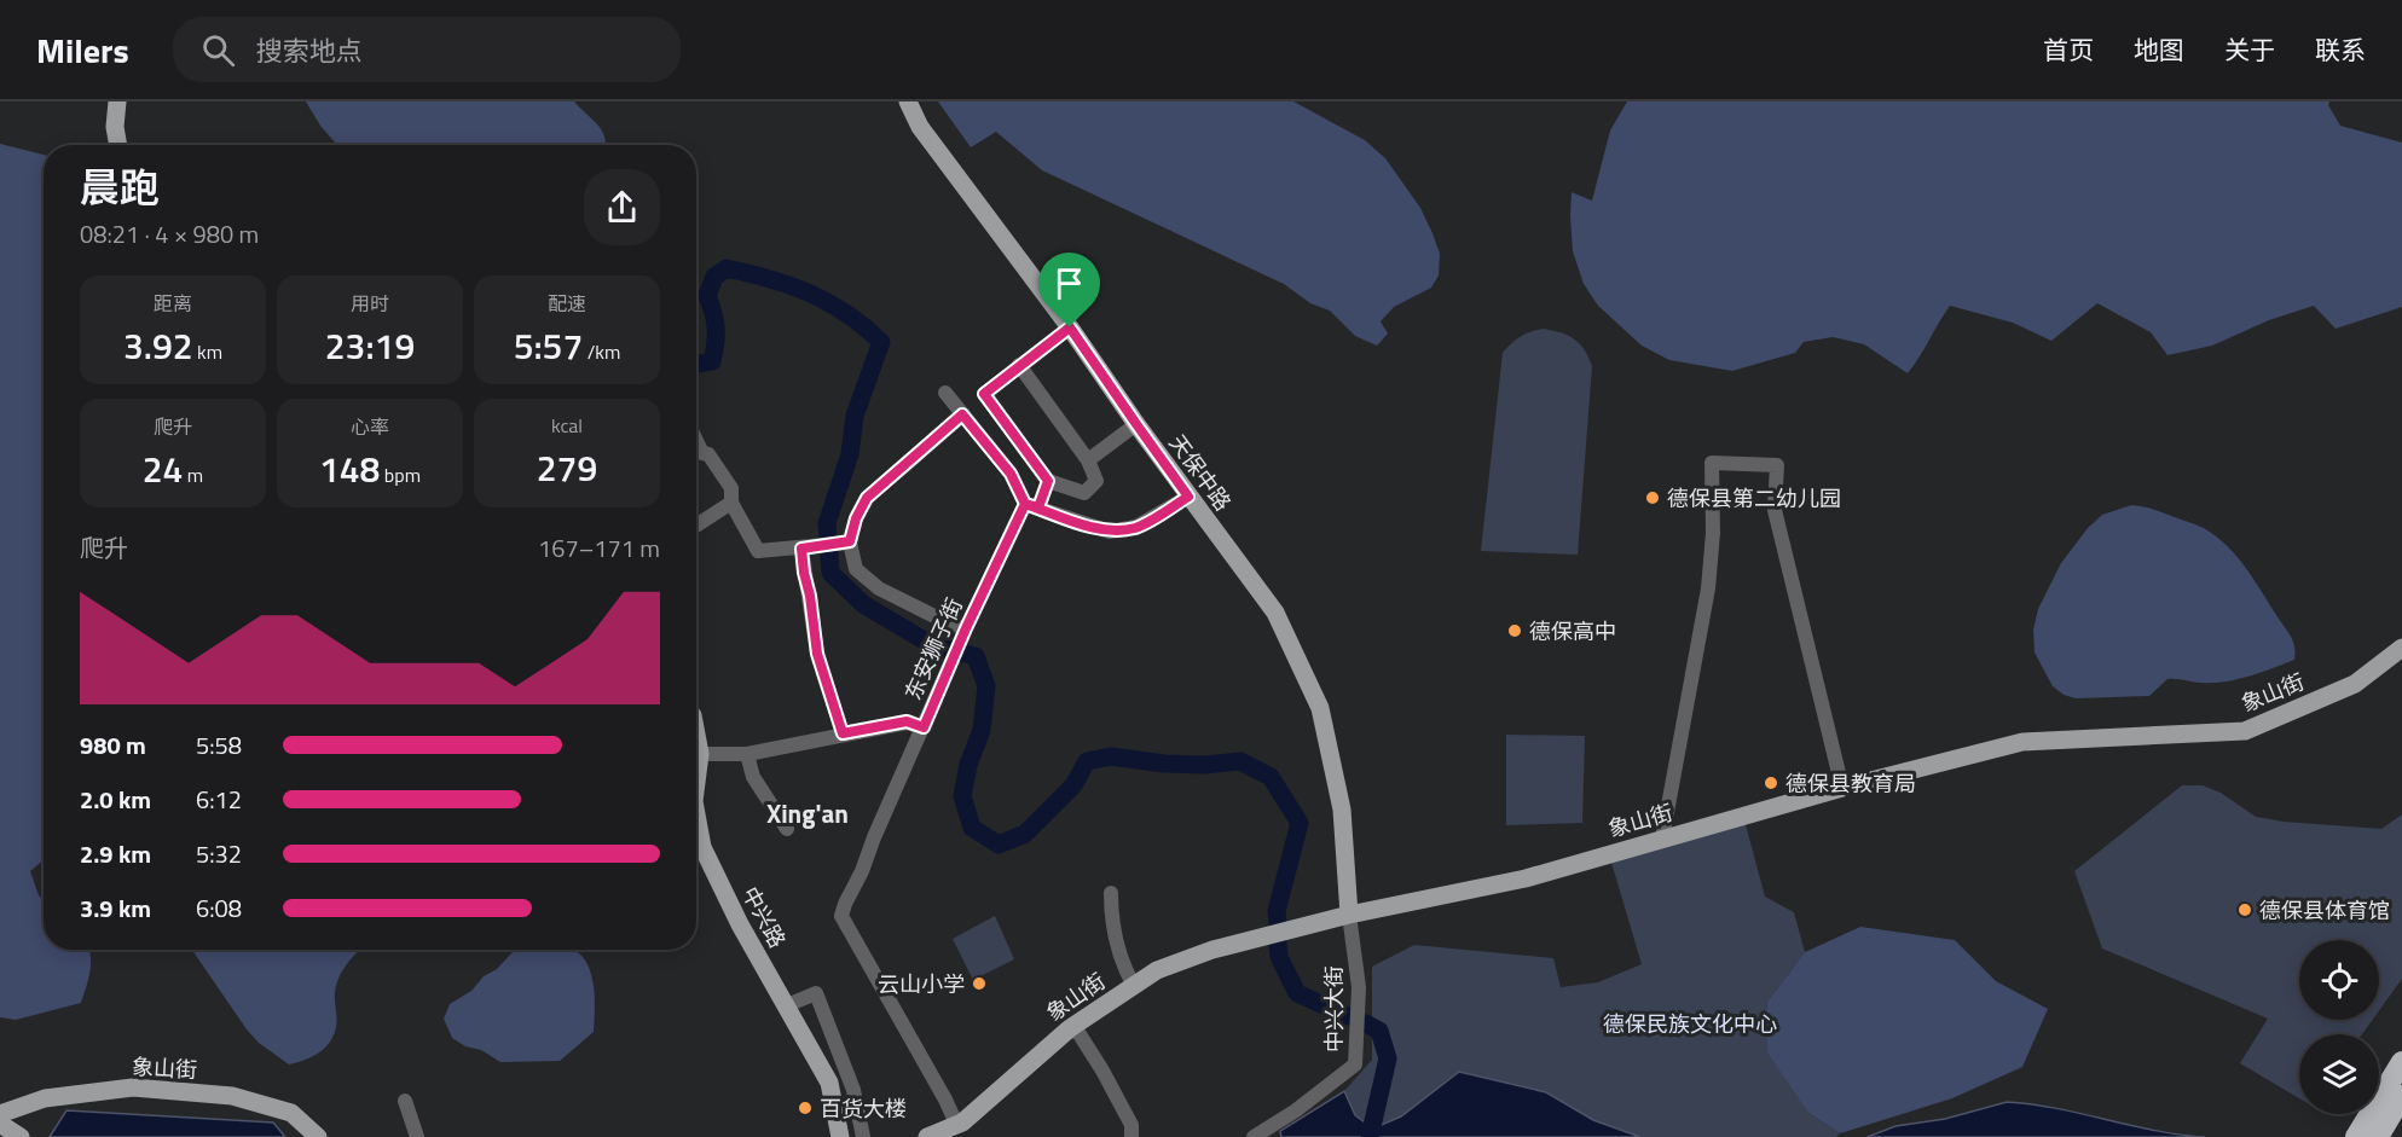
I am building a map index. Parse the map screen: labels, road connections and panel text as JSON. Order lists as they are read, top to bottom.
{
  "streets": {
    "main road": ["天保中路", "象山街", "中兴路"],
    "street": ["东安狮子街", "中兴大街"]
  },
  "crossings": [
    ["天保中路", "象山街"],
    ["天保中路", "中兴大街"],
    ["东安狮子街", "象山街"],
    ["象山街", "中兴大街"]
  ],
  "districts": ["Xing'an"],
  "parks": ["德保民族文化中心"],
  "places": [
    "德保县第二幼儿园",
    "德保高中",
    "德保县教育局",
    "德保县体育馆",
    "云山小学",
    "百货大楼"
  ],
  "page": {
    "header": "Milers",
    "search": "搜索地点",
    "nav": [
      "首页",
      "地图",
      "关于",
      "联系"
    ],
    "heading": ["晨跑", "08:21 · 4 × 980 m"],
    "stats": [
      ["距离", "3.92 km"],
      ["用时", "23:19"],
      ["配速", "5:57 /km"],
      ["爬升", "24 m"],
      ["心率", "148 bpm"],
      ["kcal", "279"]
    ],
    "chart": ["爬升", "167–171 m"],
    "list": [
      {
        "name": "980 m",
        "note": "5:58"
      },
      {
        "name": "2.0 km",
        "note": "6:12"
      },
      {
        "name": "2.9 km",
        "note": "5:32"
      },
      {
        "name": "3.9 km",
        "note": "6:08"
      }
    ]
  }
}
